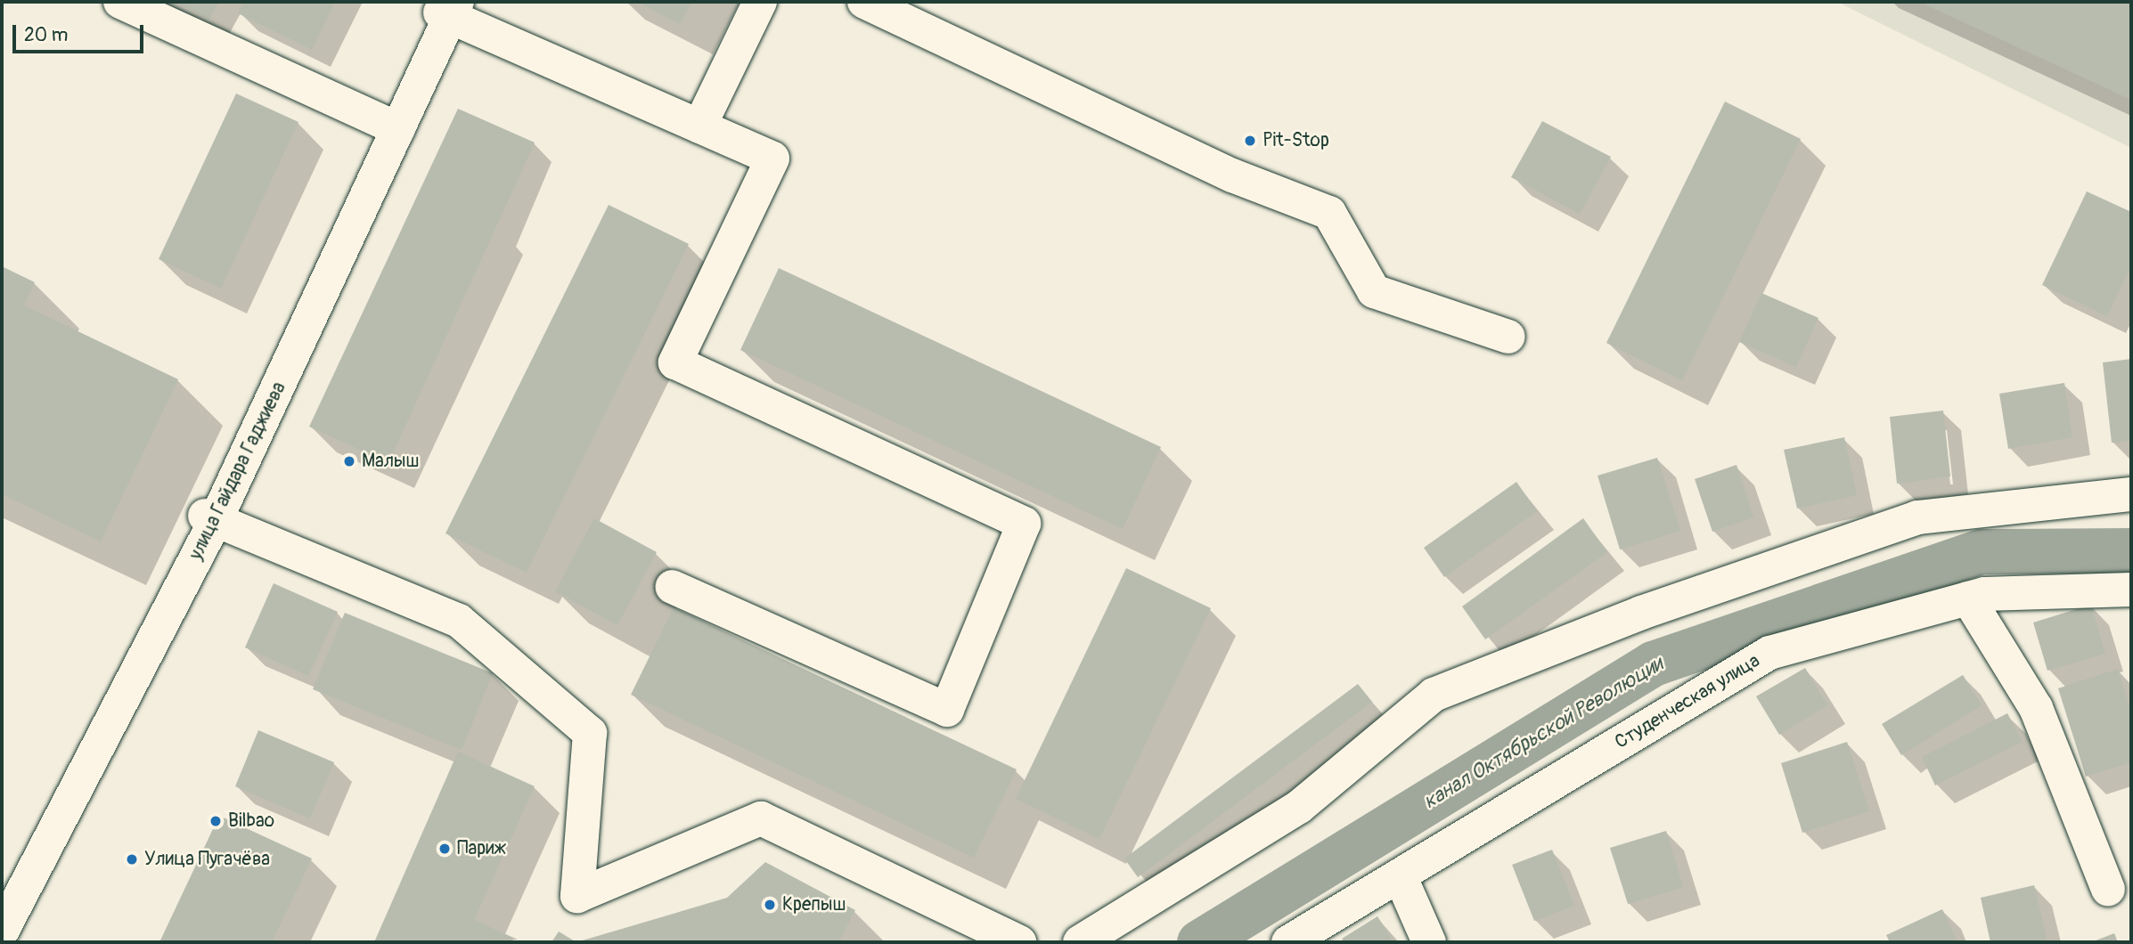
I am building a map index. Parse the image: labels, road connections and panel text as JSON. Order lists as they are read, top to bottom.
{
  "streets": {
    "street": ["улица Гайдара Гаджиева", "Студенческая улица"]
  },
  "water": ["канал Октябрьской Революции"],
  "places": [
    "Pit-Stop",
    "Малыш",
    "Bilbao",
    "Париж",
    "Улица Пугачёва",
    "Крепыш"
  ],
  "scale_bar": "20 m"
}
